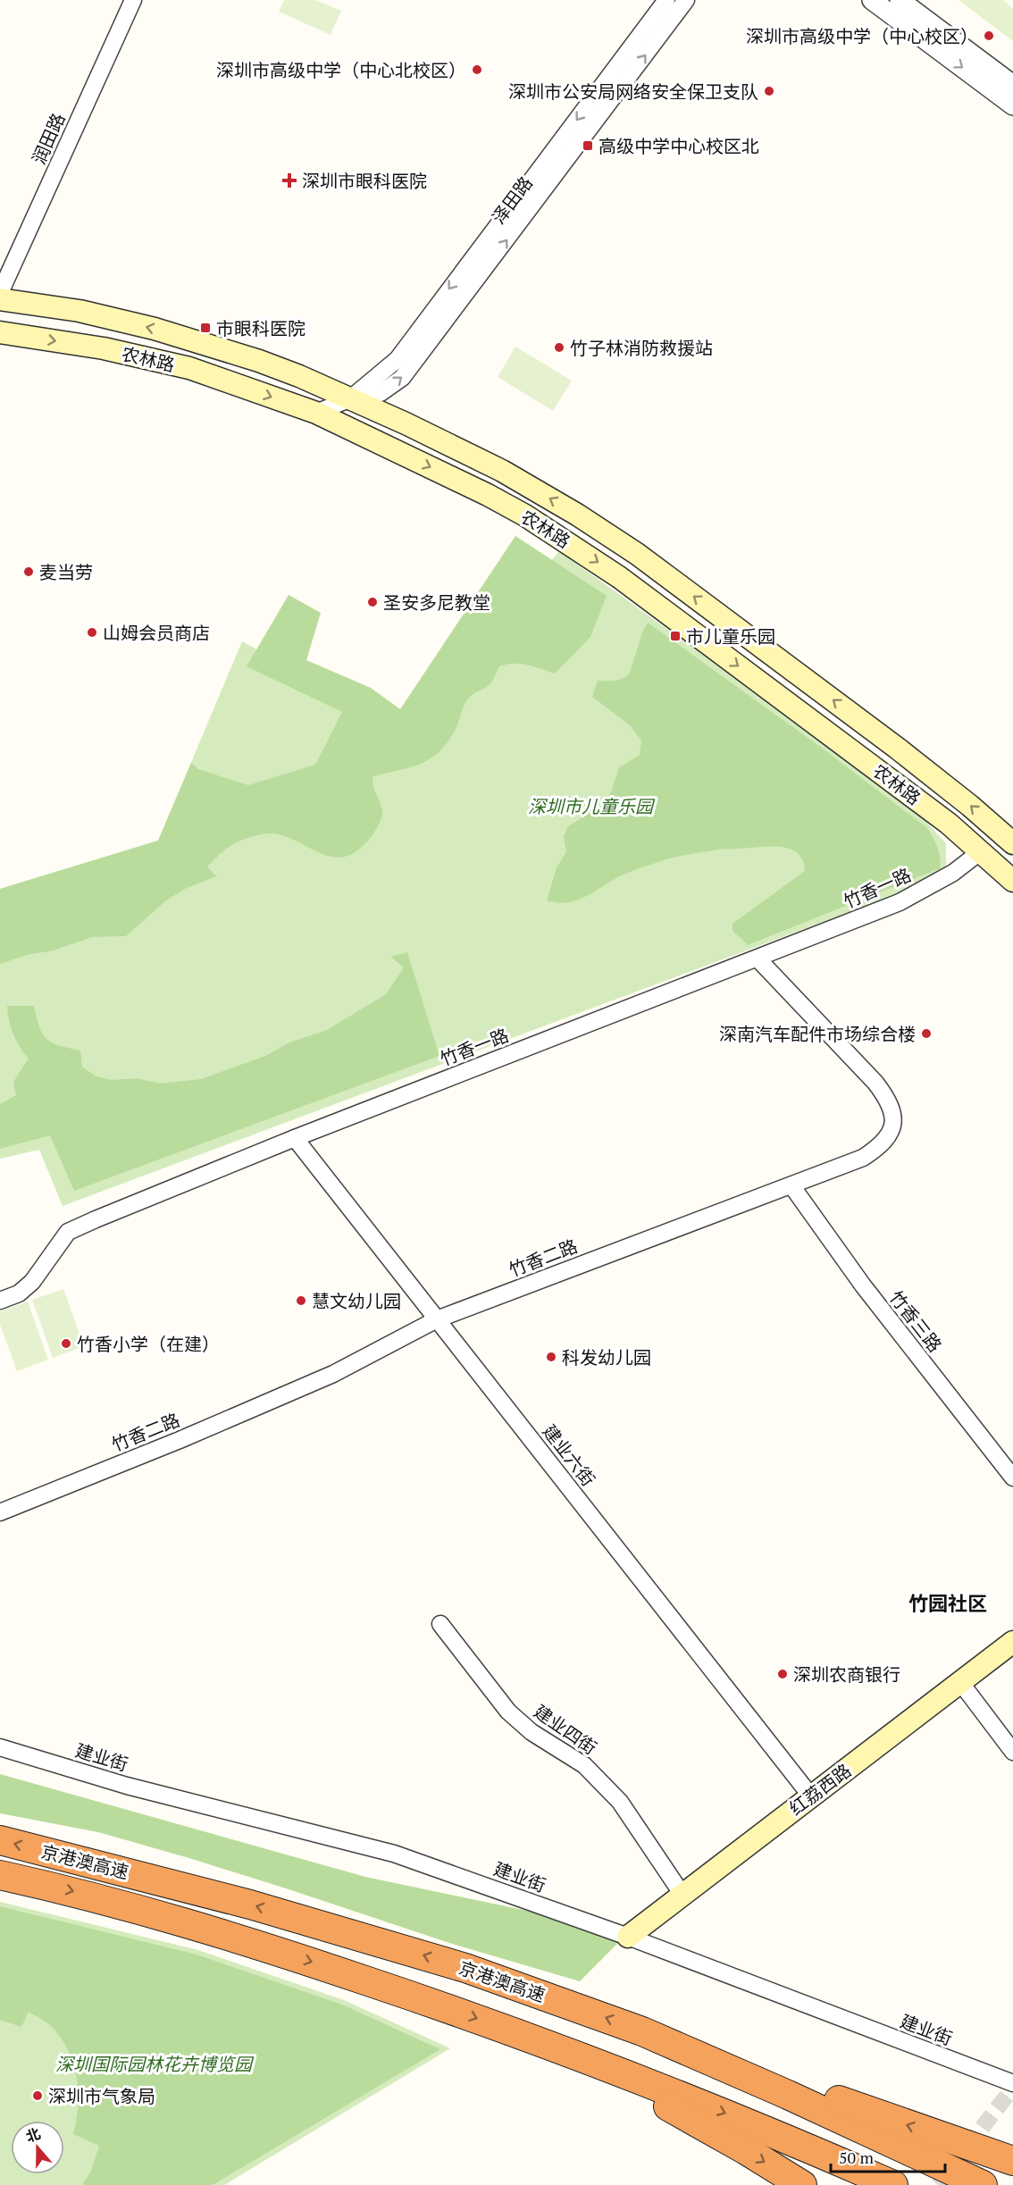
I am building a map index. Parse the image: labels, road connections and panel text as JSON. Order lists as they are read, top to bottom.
{
  "streets": {
    "highway": ["京港澳高速"],
    "main road": ["农林路", "红荔西路"],
    "street": [
      "润田路",
      "泽田路",
      "竹香一路",
      "竹香二路",
      "竹香三路",
      "建业六街",
      "建业四街",
      "建业街"
    ]
  },
  "crossings": [
    ["泽田路", "农林路"],
    ["农林路", "竹香一路"],
    ["竹香一路", "竹香二路"],
    ["竹香一路", "建业六街"],
    ["竹香二路", "竹香三路"],
    ["竹香二路", "建业六街"],
    ["建业六街", "红荔西路"],
    ["建业四街", "红荔西路"],
    ["建业街", "红荔西路"]
  ],
  "districts": ["竹园社区"],
  "parks": ["深圳市儿童乐园", "深圳国际园林花卉博览园"],
  "places": {
    "other": [
      "深圳市高级中学（中心校区）",
      "深圳市高级中学（中心北校区）",
      "深圳市公安局网络安全保卫支队",
      "竹子林消防救援站",
      "麦当劳",
      "圣安多尼教堂",
      "山姆会员商店",
      "深南汽车配件市场综合楼",
      "慧文幼儿园",
      "竹香小学（在建）",
      "科发幼儿园",
      "深圳农商银行",
      "深圳市气象局"
    ],
    "transit": ["高级中学中心校区北", "市眼科医院", "市儿童乐园"],
    "health": ["深圳市眼科医院"]
  },
  "scale_bar": "50 m",
  "north": "top"
}
